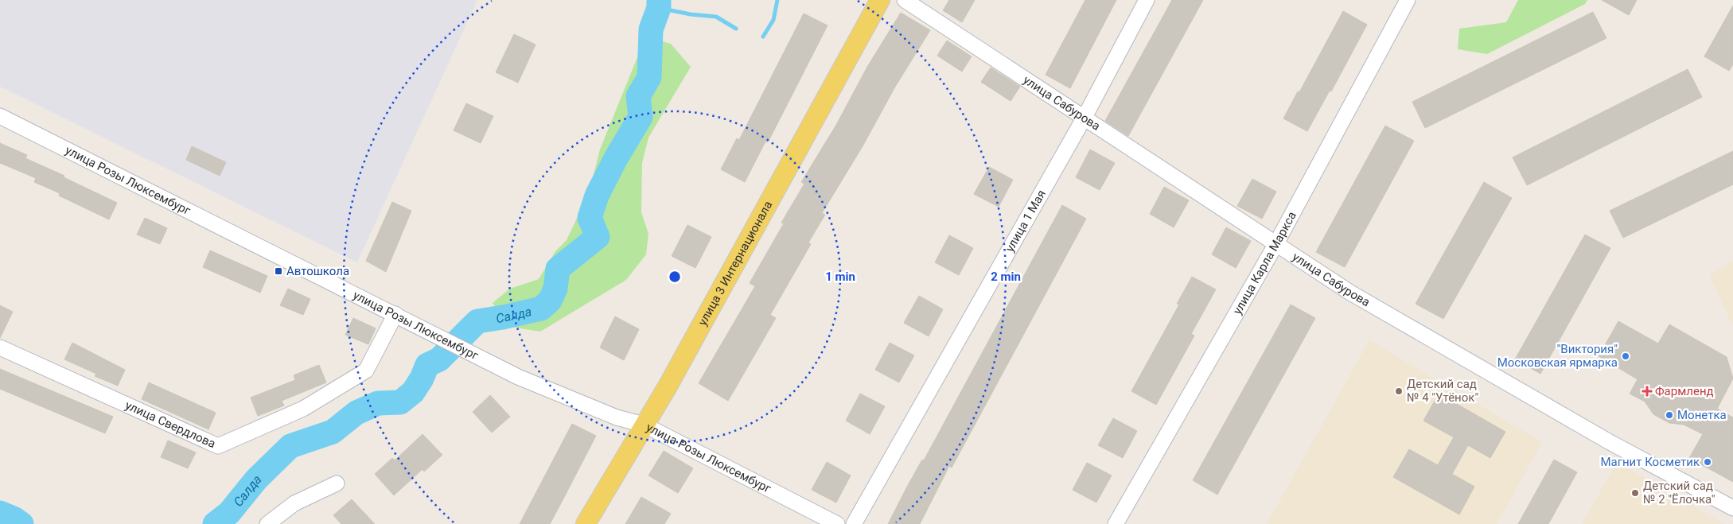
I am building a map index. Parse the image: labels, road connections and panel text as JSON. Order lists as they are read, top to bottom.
{
  "streets": {
    "main road": ["улица 3 Интернационала"],
    "street": [
      "улица Сабурова",
      "улица Розы Люксембург",
      "улица 1 Мая",
      "улица Карла Маркса",
      "улица Свердлова"
    ]
  },
  "crossings": [
    ["улица Сабурова", "улица 1 Мая"],
    ["улица Сабурова", "улица Карла Маркса"],
    ["улица Розы Люксембург", "улица 3 Интернационала"],
    ["улица Розы Люксембург", "улица Свердлова"]
  ],
  "water": ["Салда"],
  "places": {
    "transit": ["Автошкола"],
    "other": [
      "\"Виктория\" Московская ярмарка",
      "Детский сад № 4 \"Утёнок\"",
      "Монетка",
      "Магнит Косметик",
      "Детский сад № 2 \"Ёлочка\""
    ],
    "health": ["Фармленд"]
  },
  "rings": ["1 min", "2 min"]
}
